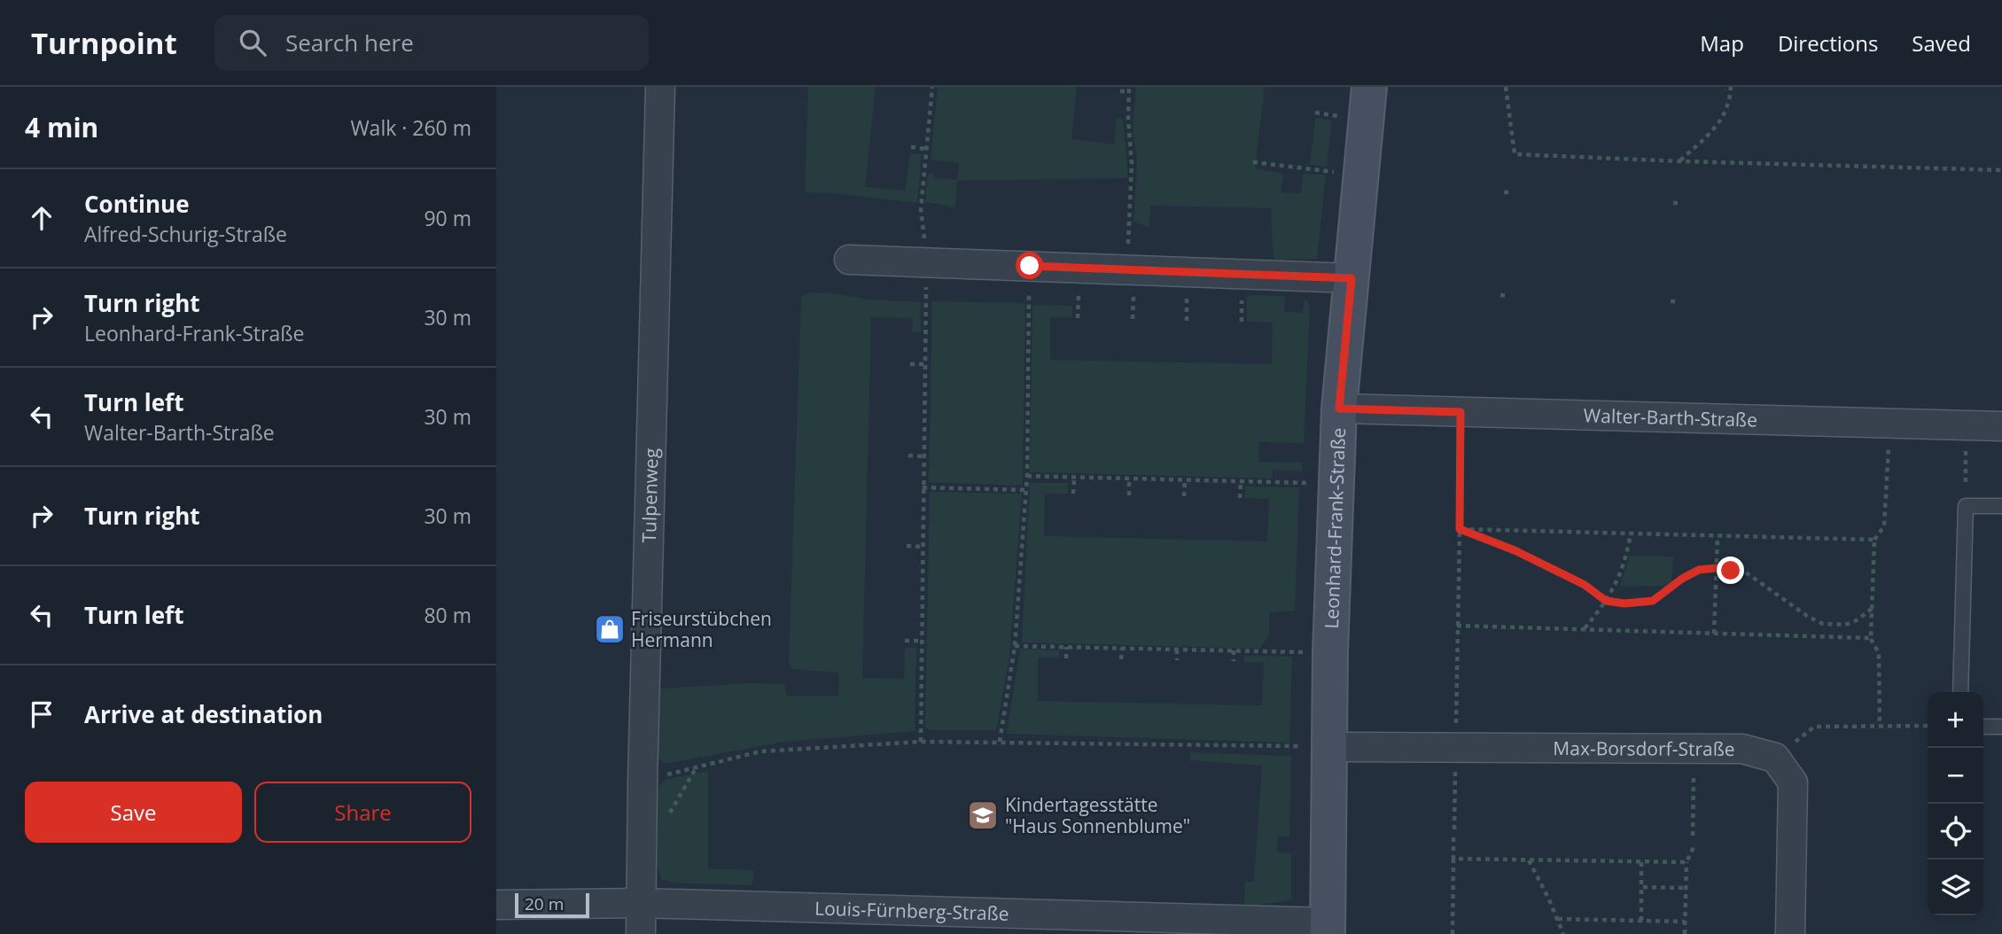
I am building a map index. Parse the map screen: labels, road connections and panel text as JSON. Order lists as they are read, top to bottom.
{
  "streets": {
    "street": [
      "Walter-Barth-Straße",
      "Tulpenweg",
      "Leonhard-Frank-Straße",
      "Max-Borsdorf-Straße",
      "Louis-Fürnberg-Straße"
    ]
  },
  "crossings": [
    ["Walter-Barth-Straße", "Leonhard-Frank-Straße"],
    ["Tulpenweg", "Louis-Fürnberg-Straße"],
    ["Leonhard-Frank-Straße", "Max-Borsdorf-Straße"],
    ["Leonhard-Frank-Straße", "Louis-Fürnberg-Straße"]
  ],
  "places": {
    "shop": ["Friseurstübchen Hermann"],
    "school or university": ["Kindertagesstätte \"Haus Sonnenblume\""]
  },
  "scale_bar": "20 m",
  "page": {
    "header": "Turnpoint",
    "search": "Search here",
    "nav": ["Map", "Directions", "Saved"],
    "heading": ["4 min", "Walk · 260 m"],
    "list": [
      ["Continue", "Alfred-Schurig-Straße", "90 m"],
      ["Turn right", "Leonhard-Frank-Straße", "30 m"],
      ["Turn left", "Walter-Barth-Straße", "30 m"],
      ["Turn right", "30 m"],
      ["Turn left", "80 m"],
      "Arrive at destination"
    ],
    "map_buttons": ["+", "−"],
    "buttons": ["Save", "Share"],
    "scale": "20 m"
  }
}
